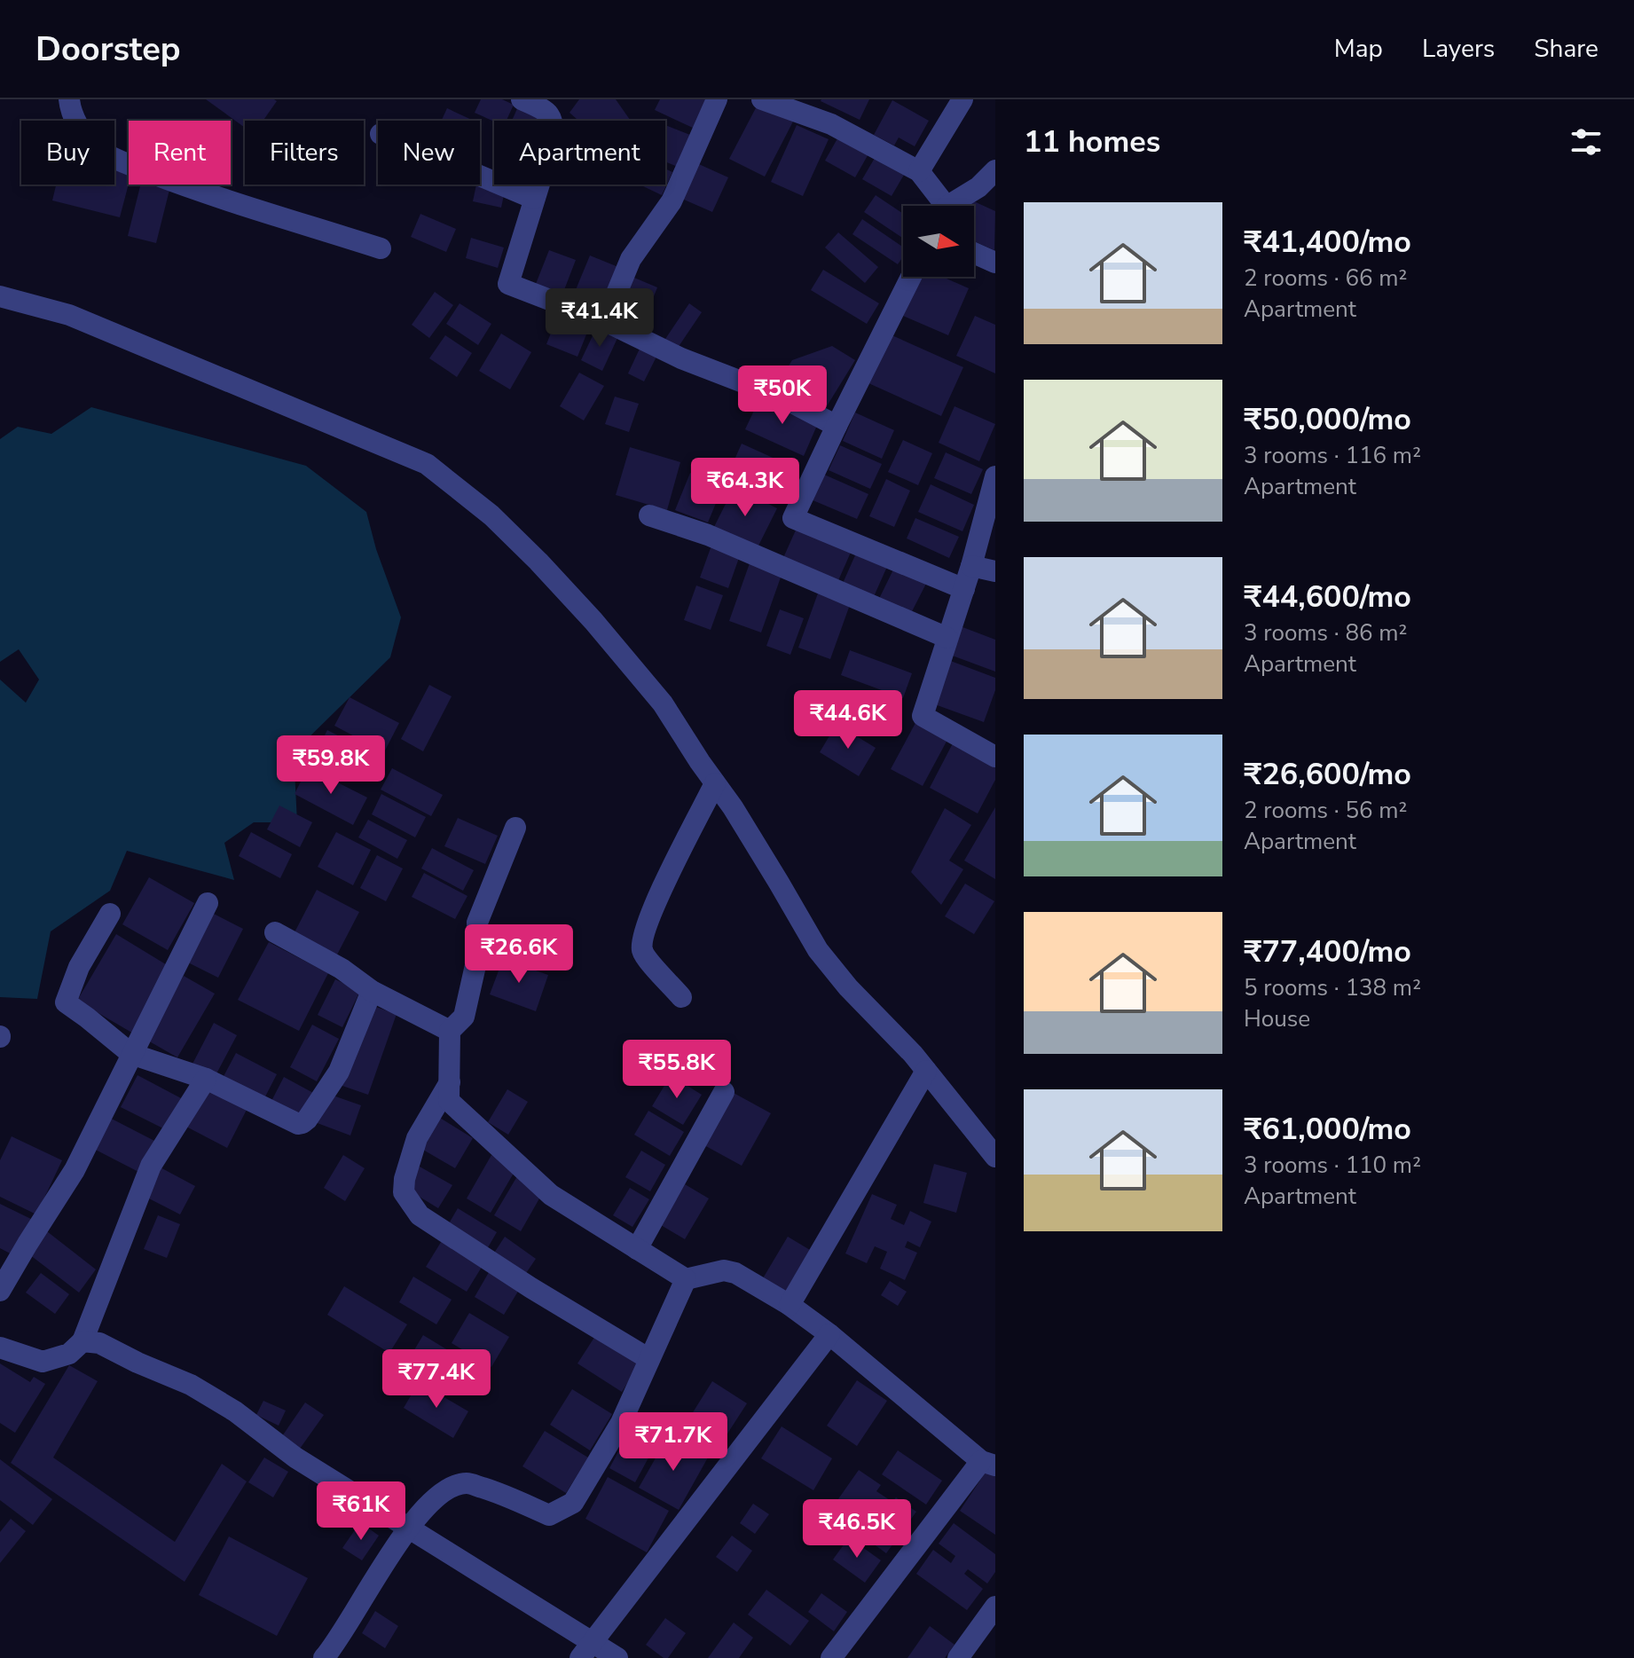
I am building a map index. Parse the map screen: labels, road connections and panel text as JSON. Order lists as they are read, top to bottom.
{
  "north": "right",
  "page": {
    "header": "Doorstep",
    "nav": ["Map", "Layers", "Share"],
    "heading": "11 homes",
    "chip": [
      "Buy",
      "Rent",
      "Filters",
      "New",
      "Apartment"
    ],
    "list": [
      {
        "name": "₹41,400/mo",
        "note": "2 rooms · 66 m² · Apartment"
      },
      {
        "name": "₹50,000/mo",
        "note": "3 rooms · 116 m² · Apartment"
      },
      {
        "name": "₹44,600/mo",
        "note": "3 rooms · 86 m² · Apartment"
      },
      {
        "name": "₹26,600/mo",
        "note": "2 rooms · 56 m² · Apartment"
      },
      {
        "name": "₹77,400/mo",
        "note": "5 rooms · 138 m² · House"
      },
      {
        "name": "₹61,000/mo",
        "note": "3 rooms · 110 m² · Apartment"
      }
    ],
    "price": [
      "₹41.4K",
      "₹50K",
      "₹64.3K",
      "₹44.6K",
      "₹59.8K",
      "₹26.6K",
      "₹55.8K",
      "₹77.4K",
      "₹71.7K",
      "₹61K",
      "₹46.5K"
    ]
  }
}
